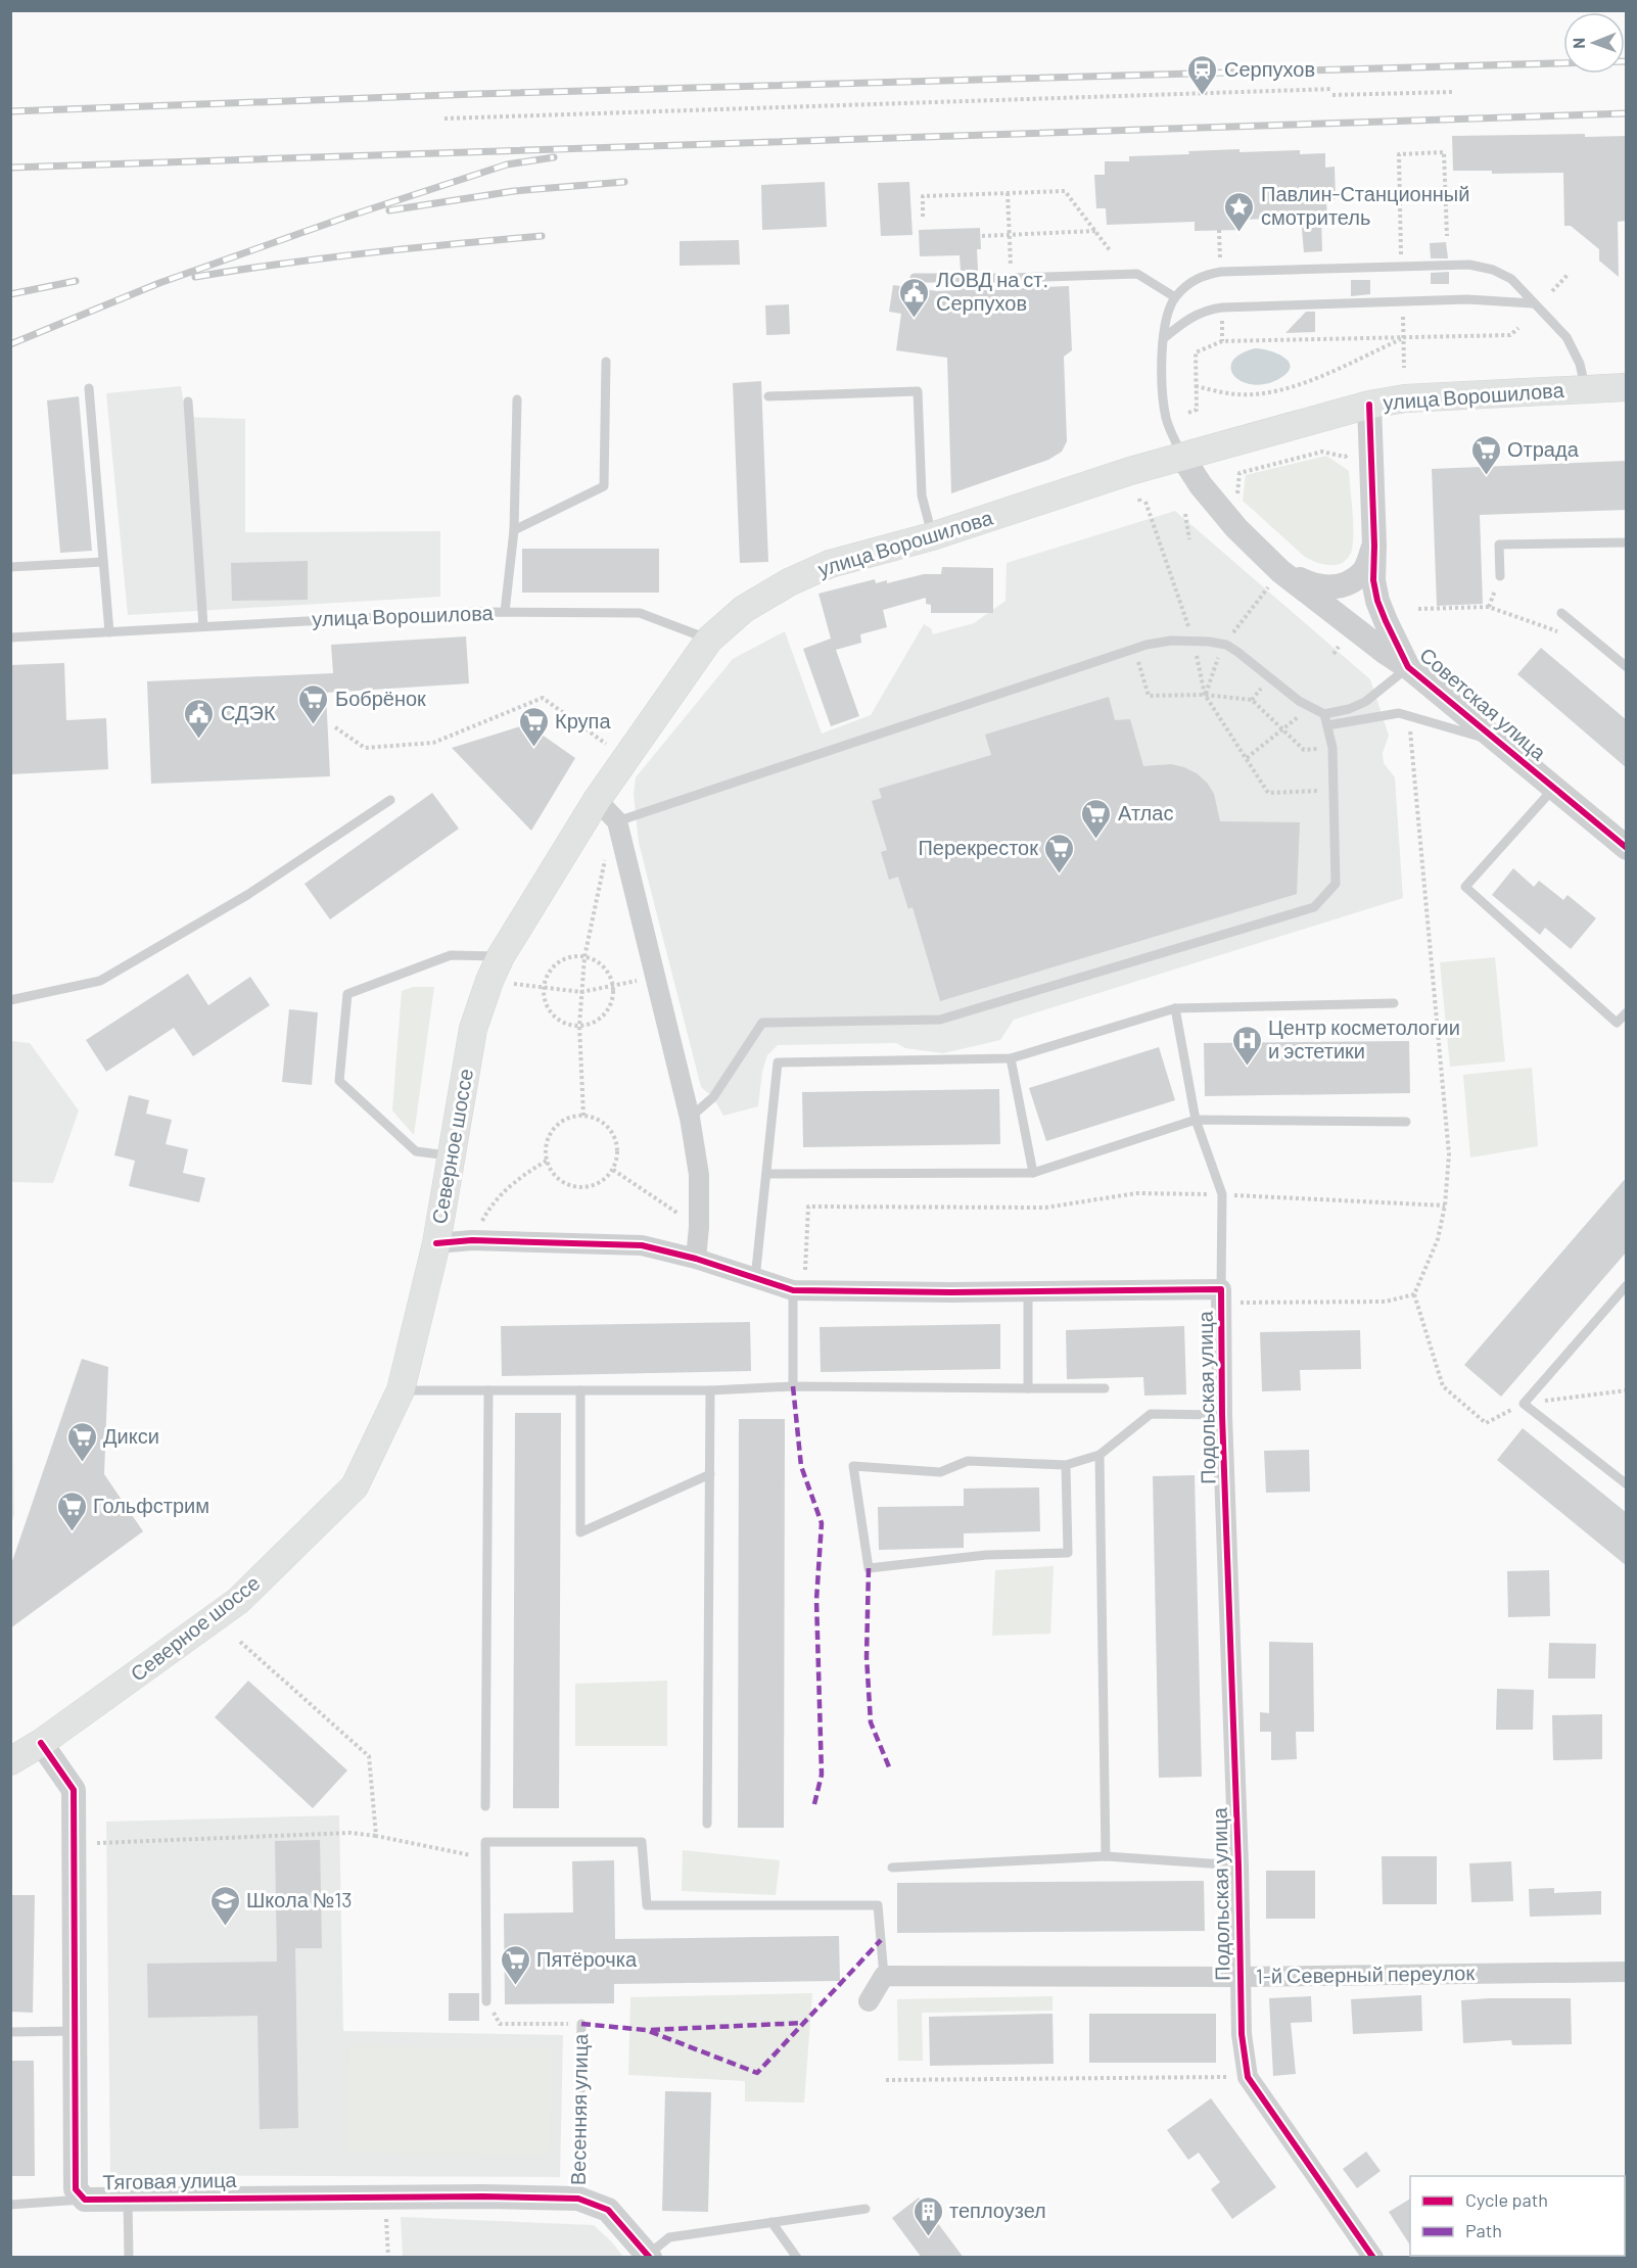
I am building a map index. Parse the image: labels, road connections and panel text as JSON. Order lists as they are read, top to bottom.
{
  "streets": {
    "main road": ["улица Ворошилова", "Северное шоссе"],
    "street": [
      "Советская улица",
      "Подольская улица",
      "1-й Северный переулок",
      "Весенняя улица",
      "Тяговая улица"
    ]
  },
  "crossings": [
    ["улица Ворошилова", "Советская улица"],
    ["улица Ворошилова", "Северное шоссе"],
    ["Северное шоссе", "Подольская улица"],
    ["Северное шоссе", "Тяговая улица"],
    ["Подольская улица", "1-й Северный переулок"],
    ["Весенняя улица", "Тяговая улица"]
  ],
  "places": {
    "station": ["Серпухов"],
    "place": ["Павлин-Станционный смотритель"],
    "public building": ["ЛОВД на ст. Серпухов", "СДЭК"],
    "supermarket": [
      "Отрада",
      "Бобрёнок",
      "Крупа",
      "Атлас",
      "Перекресток",
      "Дикси",
      "Гольфстрим",
      "Пятёрочка"
    ],
    "hospital": ["Центр косметологии и эстетики"],
    "school or university": ["Школа №13"],
    "building": ["теплоузел"]
  },
  "legend": ["Cycle path", "Path"],
  "north": "left"
}
